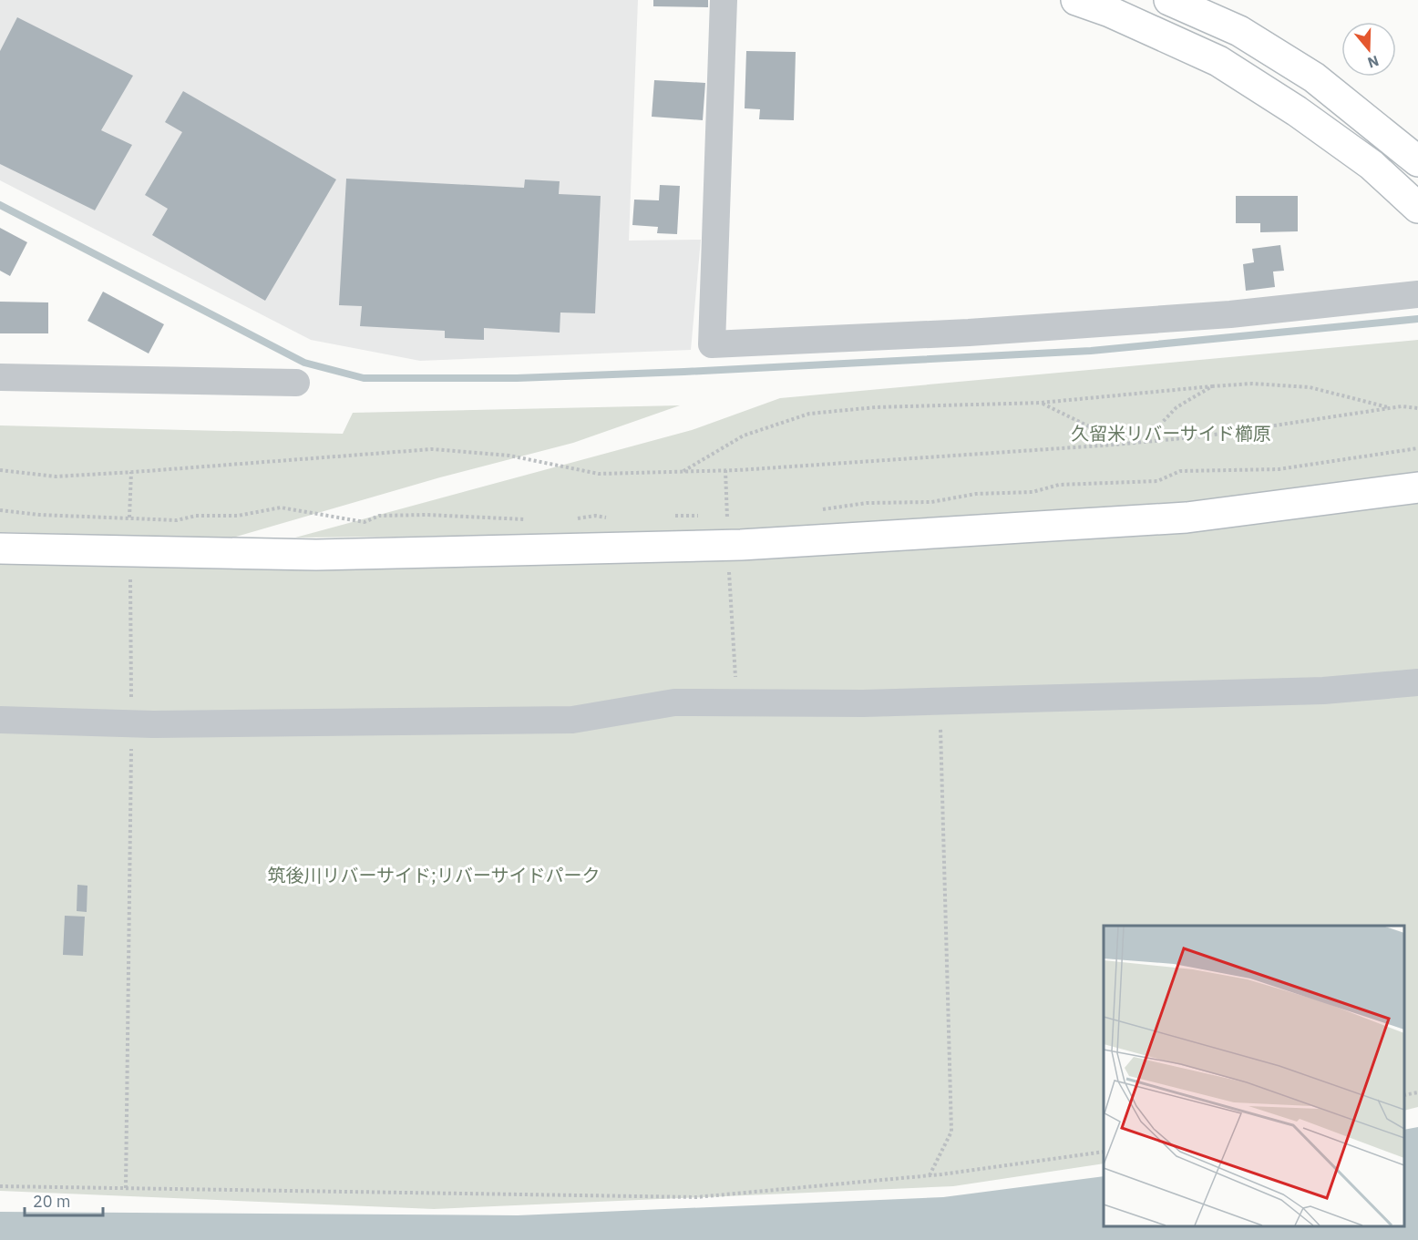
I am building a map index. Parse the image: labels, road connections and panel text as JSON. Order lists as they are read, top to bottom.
{
  "parks": ["久留米リバーサイド櫛原", "筑後川リバーサイド;リバーサイドパーク"],
  "scale_bar": "20 m",
  "north": "bottom"
}
